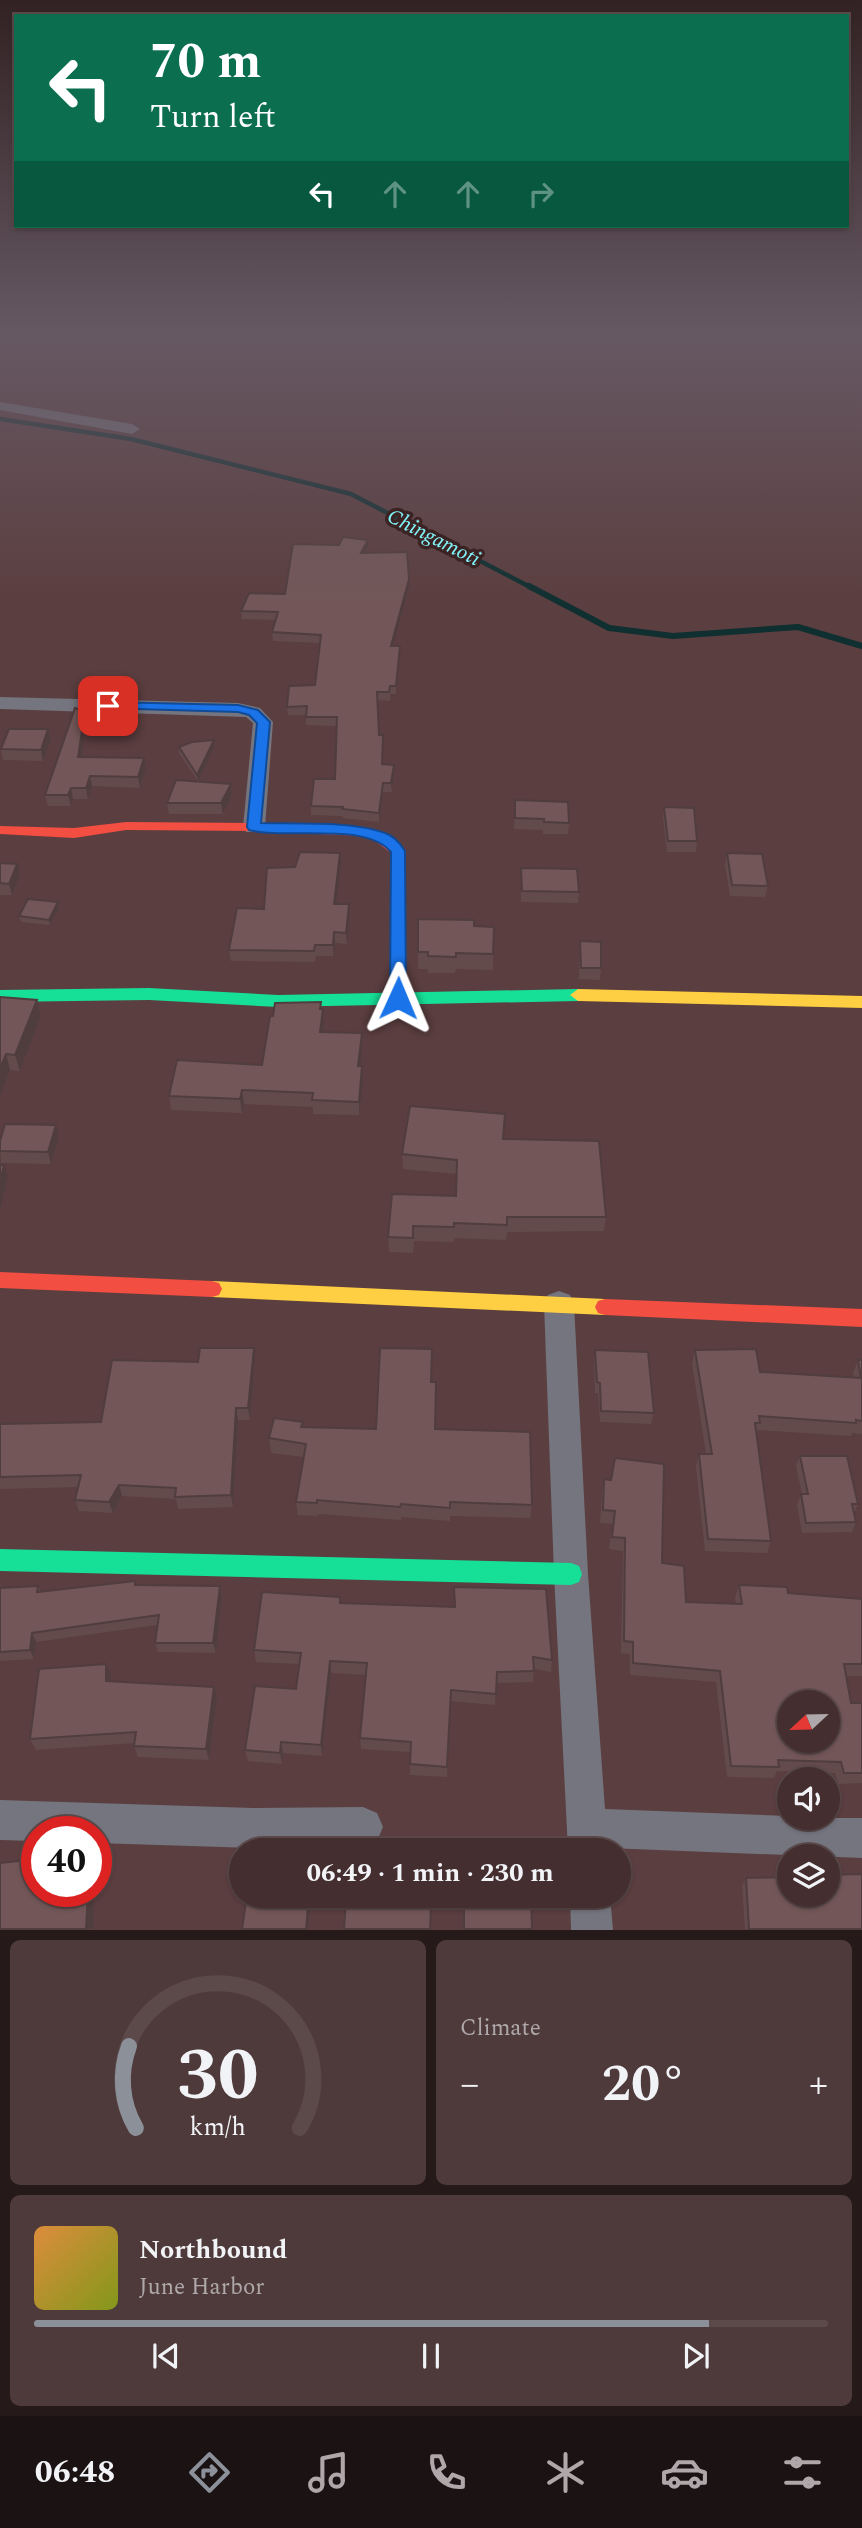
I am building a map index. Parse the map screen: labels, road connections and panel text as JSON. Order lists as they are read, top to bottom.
{
  "water": ["Chingamoti"],
  "north": "left",
  "page": {
    "turn": ["70 m", "Turn left"],
    "limit": "40",
    "trip": "06:49 · 1 min · 230 m",
    "tile": "Climate",
    "heat": ["−", "20°", "+"],
    "song": ["Northbound", "June Harbor"],
    "tabs": "06:48",
    "gauge": ["30", "km/h"]
  }
}
